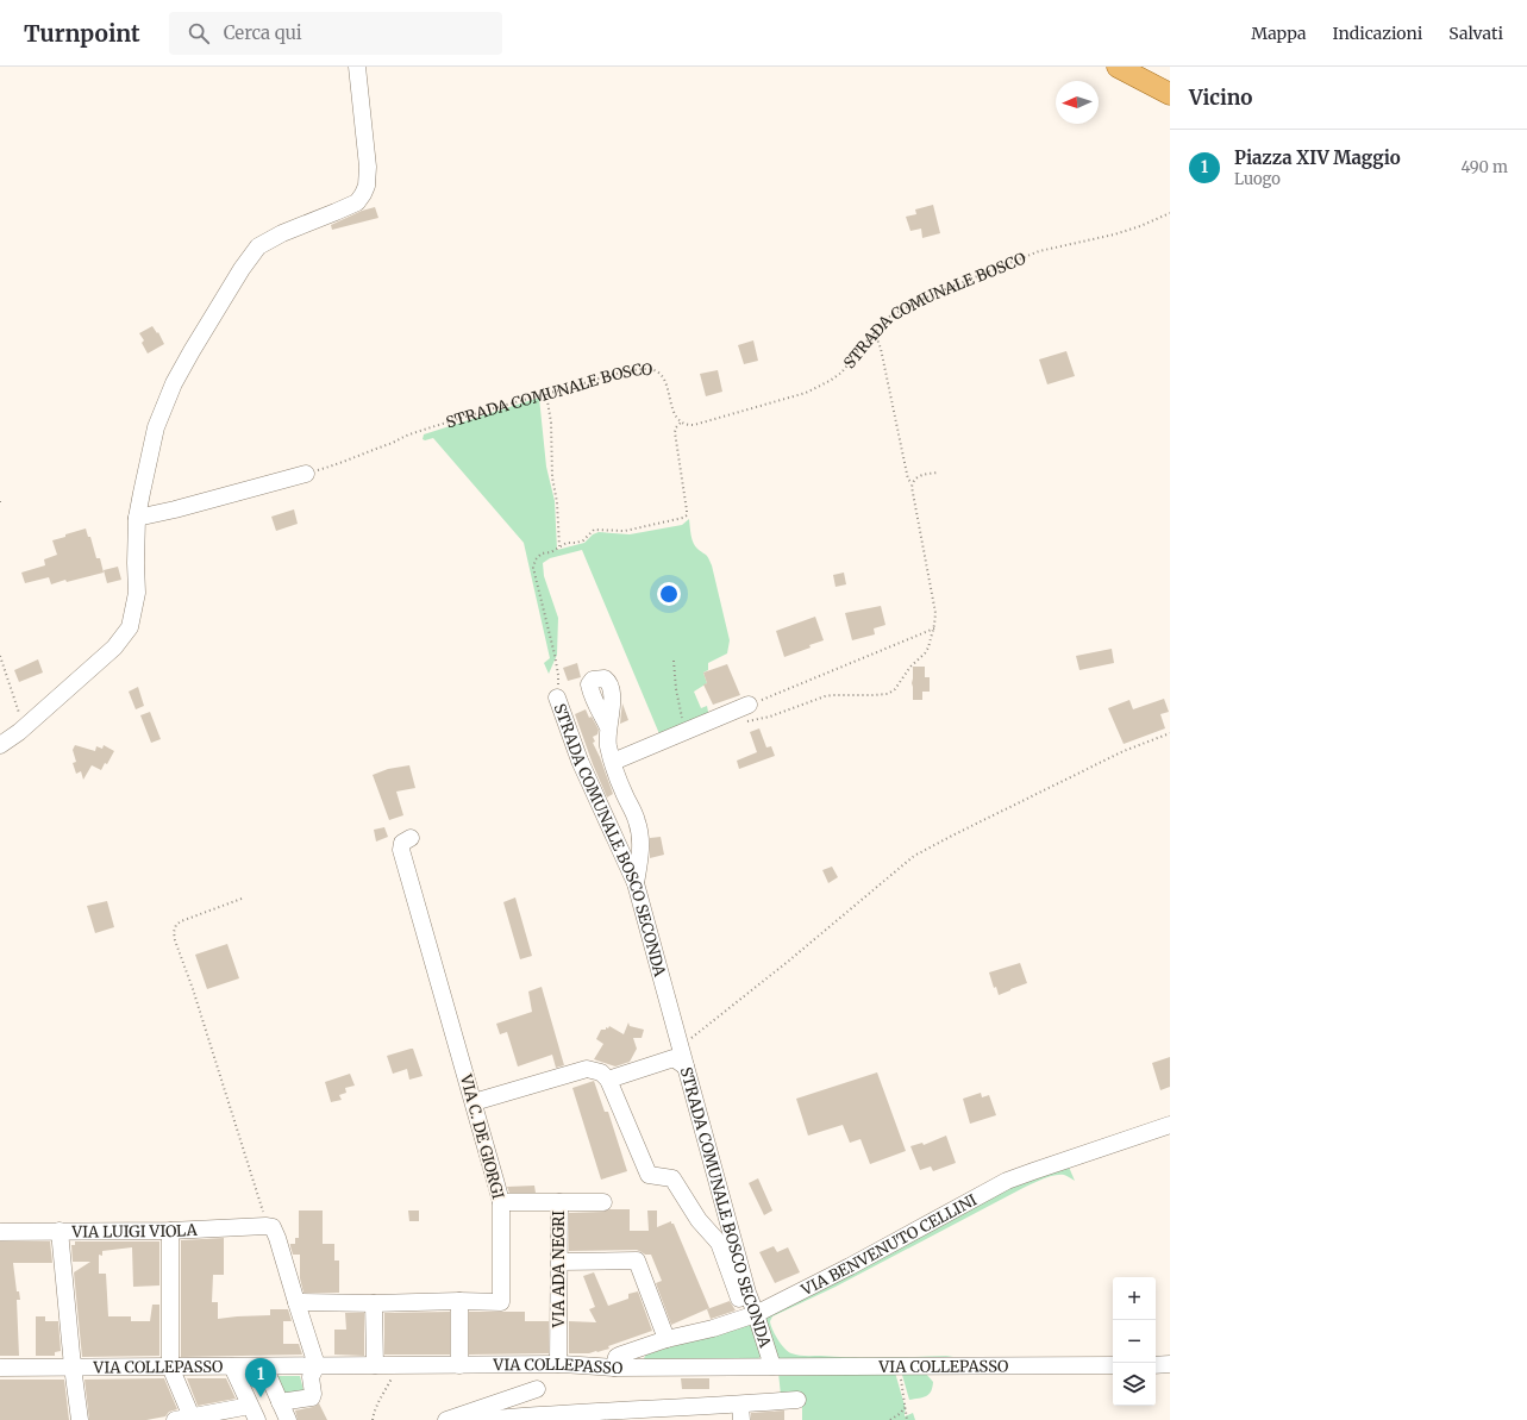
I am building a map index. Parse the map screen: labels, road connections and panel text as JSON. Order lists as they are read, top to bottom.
{
  "streets": {
    "street": [
      "STRADA COMUNALE BOSCO SECONDA",
      "VIA C. DE GIORGI",
      "VIA LUIGI VIOLA",
      "VIA BENVENUTO CELLINI",
      "VIA ADA NEGRI",
      "VIA COLLEPASSO"
    ],
    "path": ["STRADA COMUNALE BOSCO"]
  },
  "crossings": [
    ["STRADA COMUNALE BOSCO", "STRADA COMUNALE BOSCO SECONDA"],
    ["STRADA COMUNALE BOSCO SECONDA", "VIA BENVENUTO CELLINI"],
    ["STRADA COMUNALE BOSCO SECONDA", "VIA COLLEPASSO"],
    ["VIA C. DE GIORGI", "VIA ADA NEGRI"],
    ["VIA BENVENUTO CELLINI", "VIA COLLEPASSO"],
    ["VIA ADA NEGRI", "VIA COLLEPASSO"]
  ],
  "north": "left",
  "page": {
    "header": "Turnpoint",
    "search": "Cerca qui",
    "nav": ["Mappa", "Indicazioni", "Salvati"],
    "heading": "Vicino",
    "list": [
      {
        "mark": "1",
        "name": "Piazza XIV Maggio",
        "note": "Luogo",
        "value": "490 m"
      }
    ],
    "map_buttons": ["+", "−"],
    "pins": "1"
  }
}
